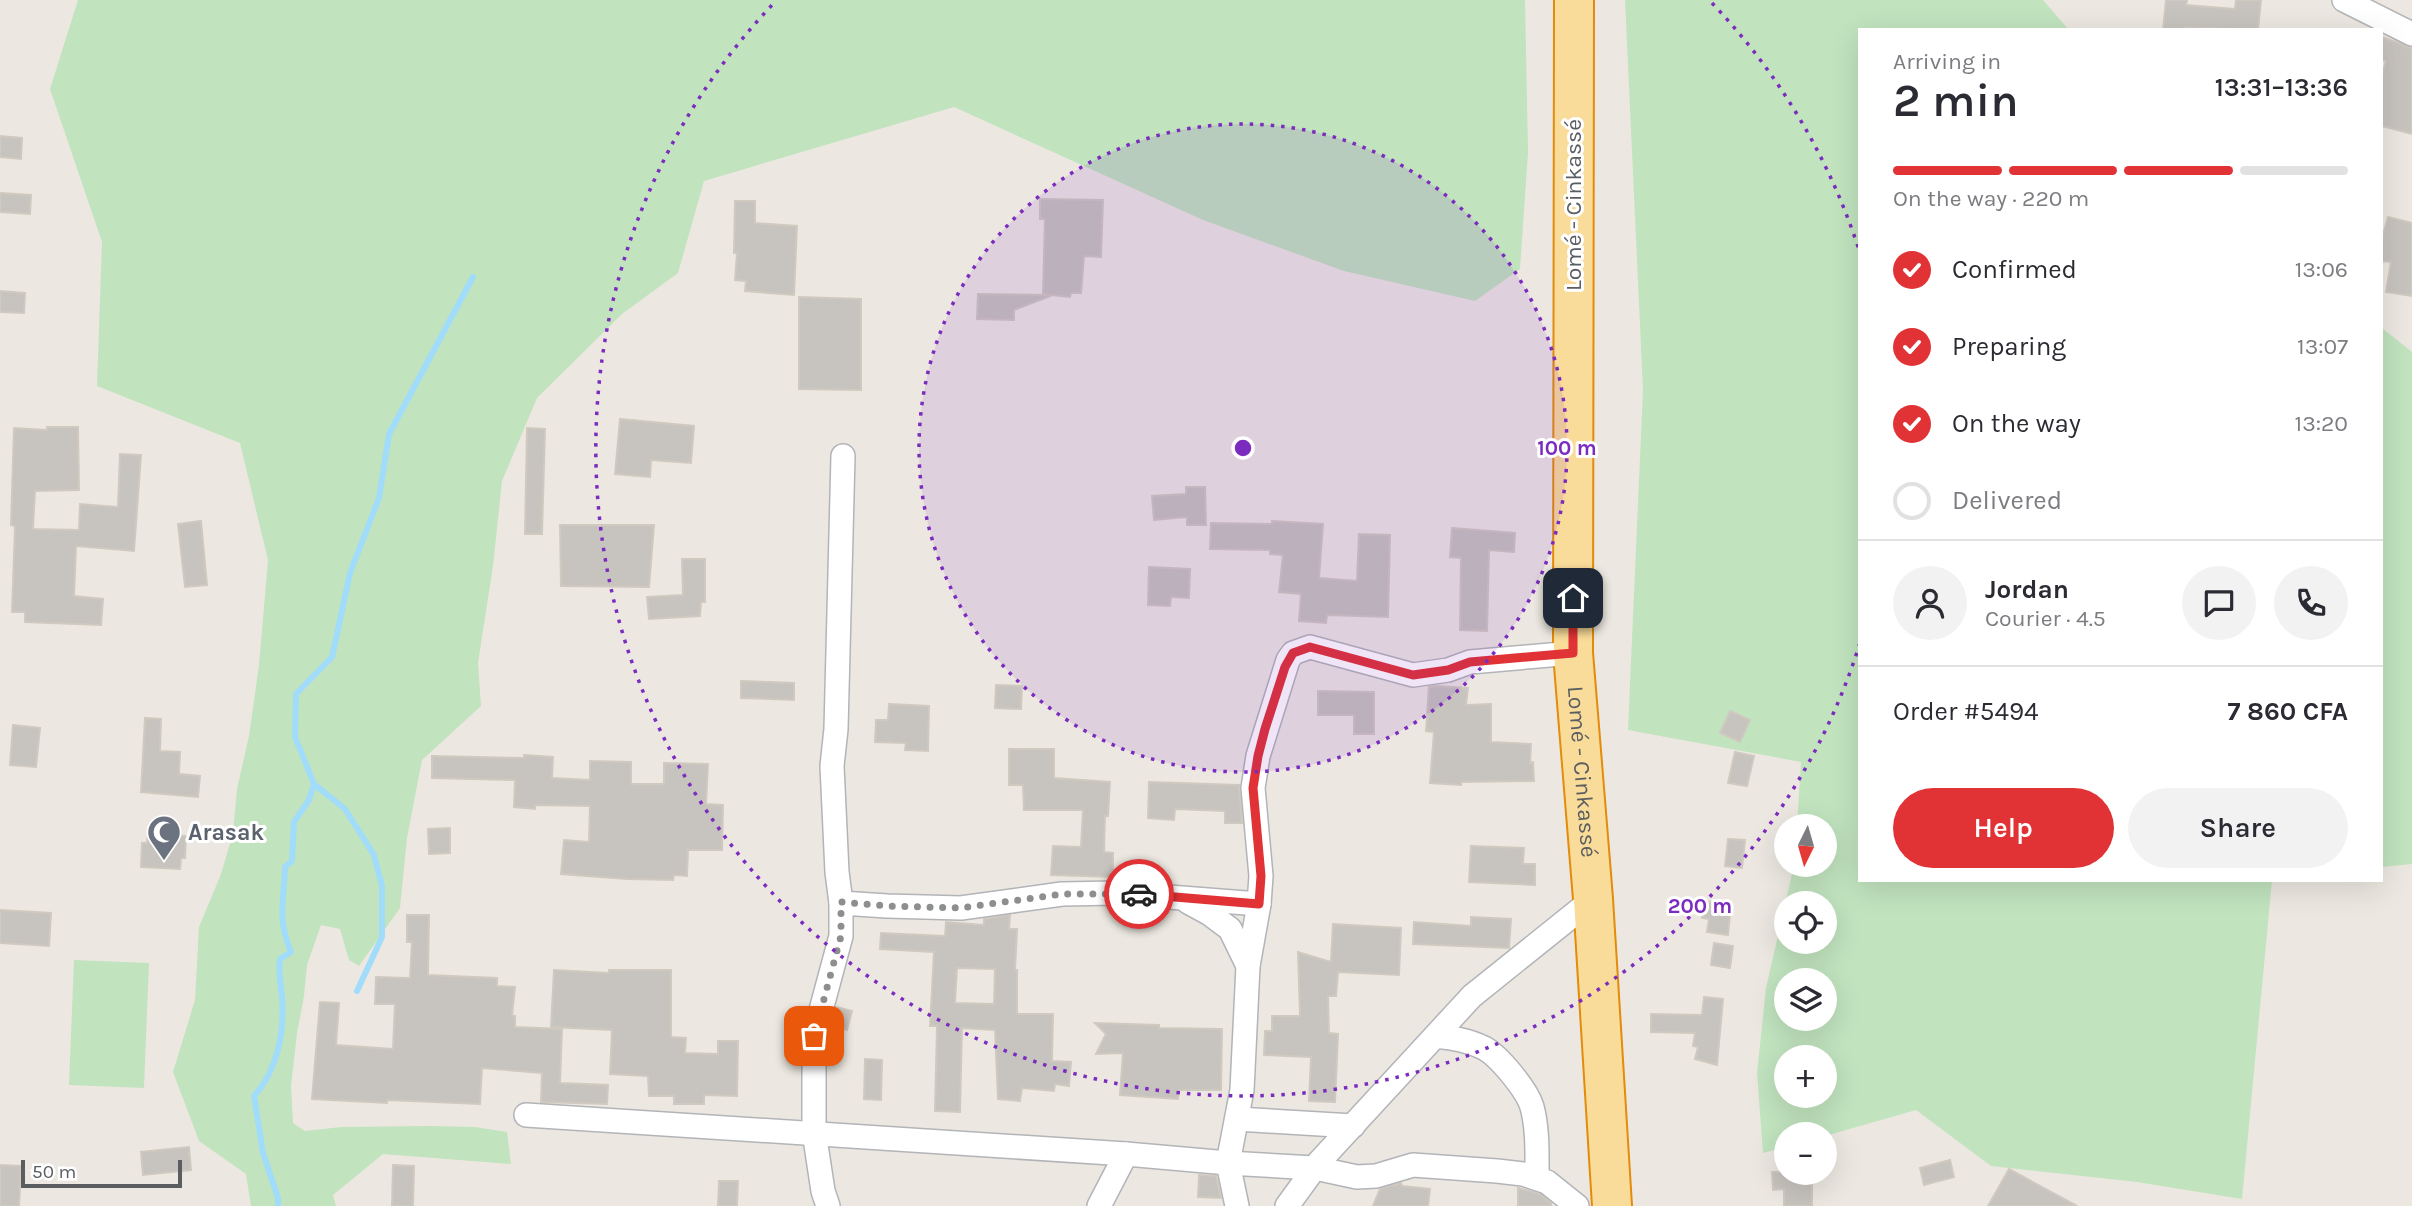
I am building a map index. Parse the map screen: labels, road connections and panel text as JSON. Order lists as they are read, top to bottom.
{
  "streets": {
    "highway": ["Lomé - Cinkassé"]
  },
  "places": {
    "mosque": ["Arasak"]
  },
  "scale_bar": "50 m",
  "north": "bottom",
  "page": {
    "heading": ["2 min", "Arriving in", "13:31–13:36"],
    "panel": [
      "Jordan",
      "Courier · 4.5",
      "Order #5494",
      "7 860 CFA"
    ],
    "bar": "On the way · 220 m",
    "list": [
      ["Confirmed", "13:06"],
      ["Preparing", "13:07"],
      ["On the way", "13:20"],
      "Delivered"
    ],
    "buttons": ["Help", "Share"],
    "map_buttons": ["+", "−"],
    "scale": "50 m"
  },
  "rings": ["100 m", "200 m"]
}
